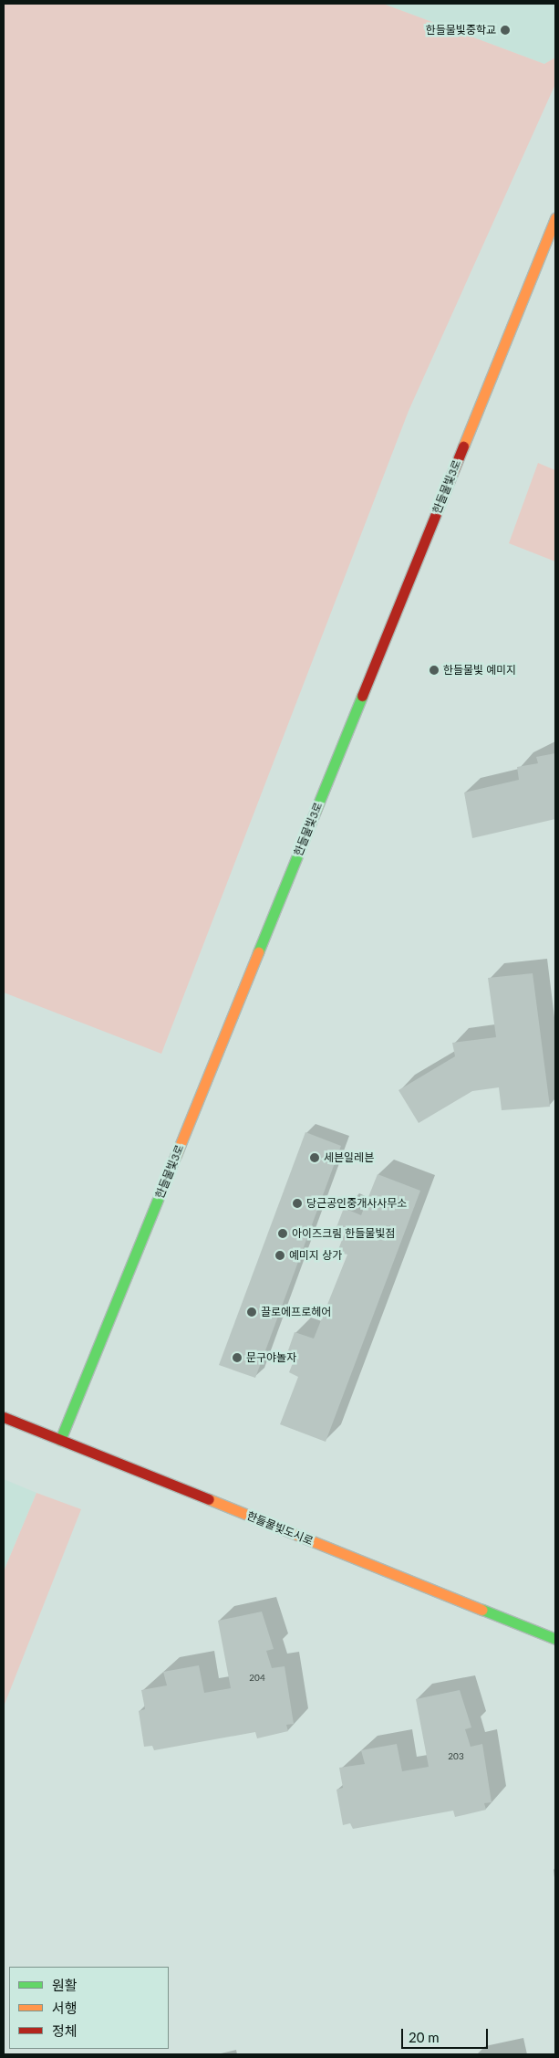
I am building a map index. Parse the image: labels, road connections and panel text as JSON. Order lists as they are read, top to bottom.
{
  "streets": {
    "street": ["한들물빛3로", "한들물빛도시로"]
  },
  "crossings": [
    ["한들물빛3로", "한들물빛도시로"]
  ],
  "places": [
    "한들물빛중학교",
    "한들물빛 예미지",
    "세븐일레븐",
    "당근공인중개사사무소",
    "아이즈크림 한들물빛점",
    "예미지 상가",
    "끌로에프로헤어",
    "문구야놀자"
  ],
  "house_numbers": ["204", "203"],
  "legend": ["원활", "서행", "정체"],
  "scale_bar": "20 m"
}
